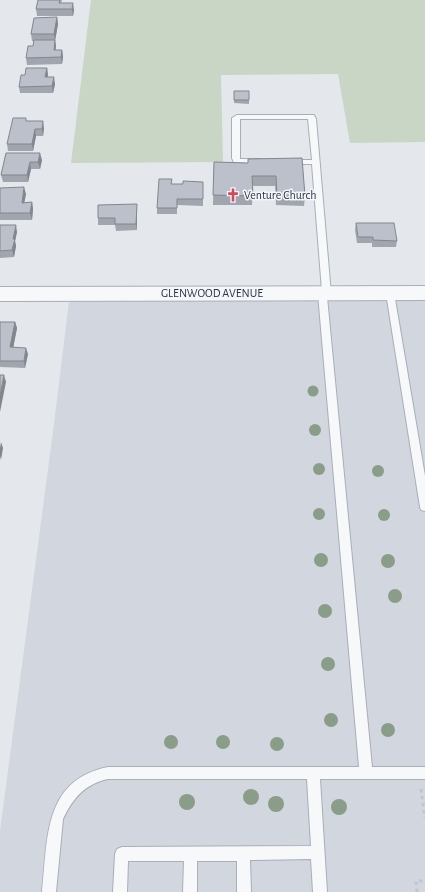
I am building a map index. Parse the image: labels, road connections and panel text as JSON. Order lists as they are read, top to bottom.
{
  "streets": {
    "street": ["GLENWOOD AVENUE"]
  },
  "places": {
    "church": ["Venture Church"]
  }
}
